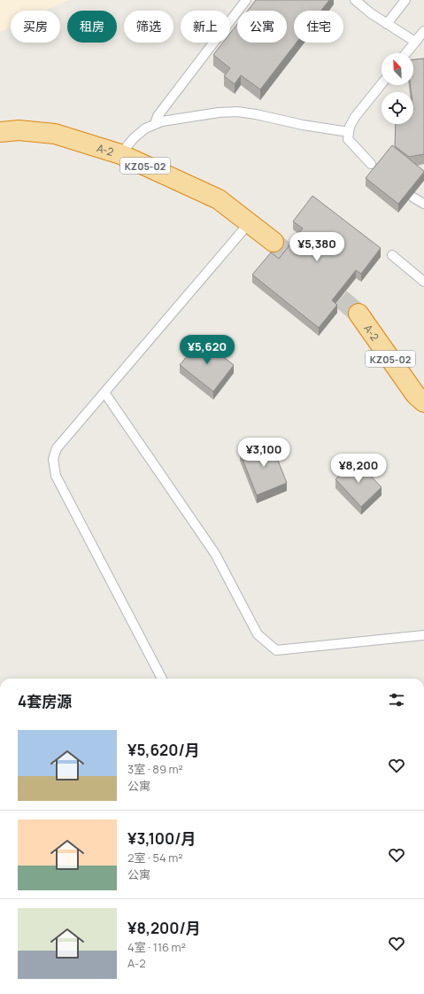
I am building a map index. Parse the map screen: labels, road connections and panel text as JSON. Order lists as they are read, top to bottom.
{
  "streets": {
    "highway": ["A-2", "KZ05-02"]
  },
  "north": "top left",
  "page": {
    "chip": [
      "买房",
      "租房",
      "筛选",
      "新上",
      "公寓",
      "住宅"
    ],
    "price": [
      "¥5,380",
      "¥5,620",
      "¥3,100",
      "¥8,200"
    ],
    "heading": "4套房源",
    "list": [
      {
        "name": "¥5,620/月",
        "note": "3室 · 89 m² · 公寓"
      },
      {
        "name": "¥3,100/月",
        "note": "2室 · 54 m² · 公寓"
      },
      {
        "name": "¥8,200/月",
        "note": "4室 · 116 m² · A-2"
      }
    ]
  }
}
